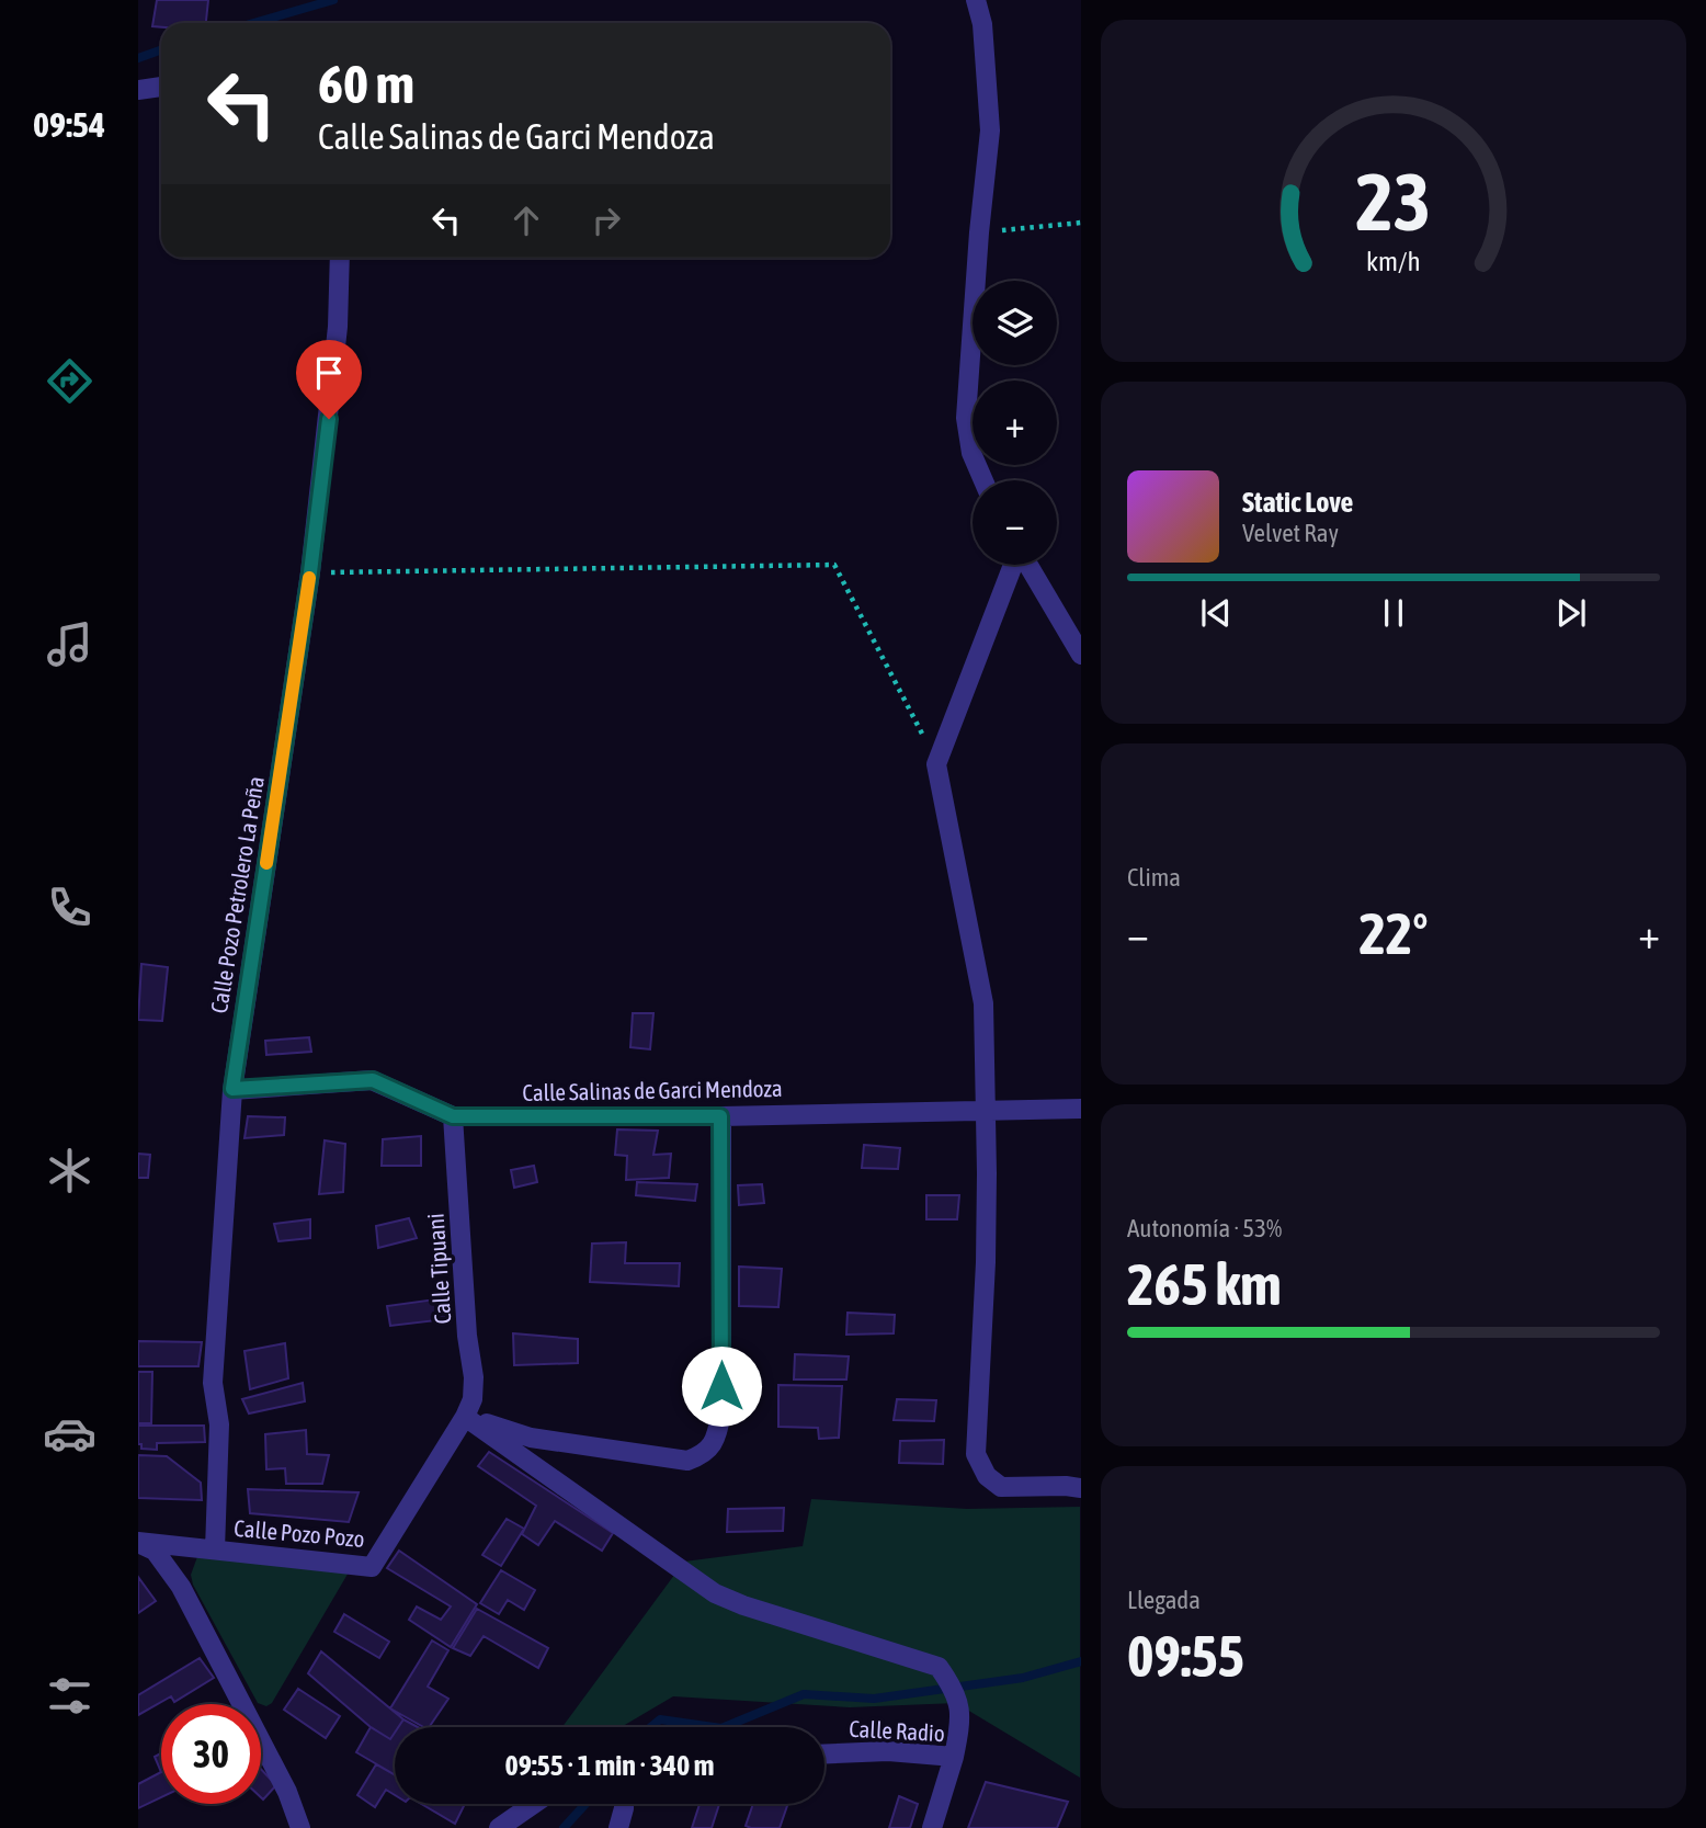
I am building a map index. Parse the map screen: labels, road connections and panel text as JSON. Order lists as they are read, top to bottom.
{
  "streets": {
    "street": [
      "Calle Pozo Petrolero La Peña",
      "Calle Salinas de Garci Mendoza",
      "Calle Tipuani",
      "Calle Pozo Pozo",
      "Calle Radio"
    ]
  },
  "crossings": [
    ["Calle Pozo Petrolero La Peña", "Calle Salinas de Garci Mendoza"],
    ["Calle Pozo Petrolero La Peña", "Calle Pozo Pozo"],
    ["Calle Salinas de Garci Mendoza", "Calle Tipuani"],
    ["Calle Tipuani", "Calle Pozo Pozo"]
  ],
  "page": {
    "tabs": "09:54",
    "turn": ["60 m", "Calle Salinas de Garci Mendoza"],
    "map_buttons": ["+", "−"],
    "song": ["Static Love", "Velvet Ray"],
    "tile": [
      "Clima",
      ["Autonomía · 53%", "265 km"],
      ["Llegada", "09:55"]
    ],
    "heat": ["−", "22°", "+"],
    "limit": "30",
    "trip": "09:55 · 1 min · 340 m",
    "gauge": ["23", "km/h"]
  }
}
